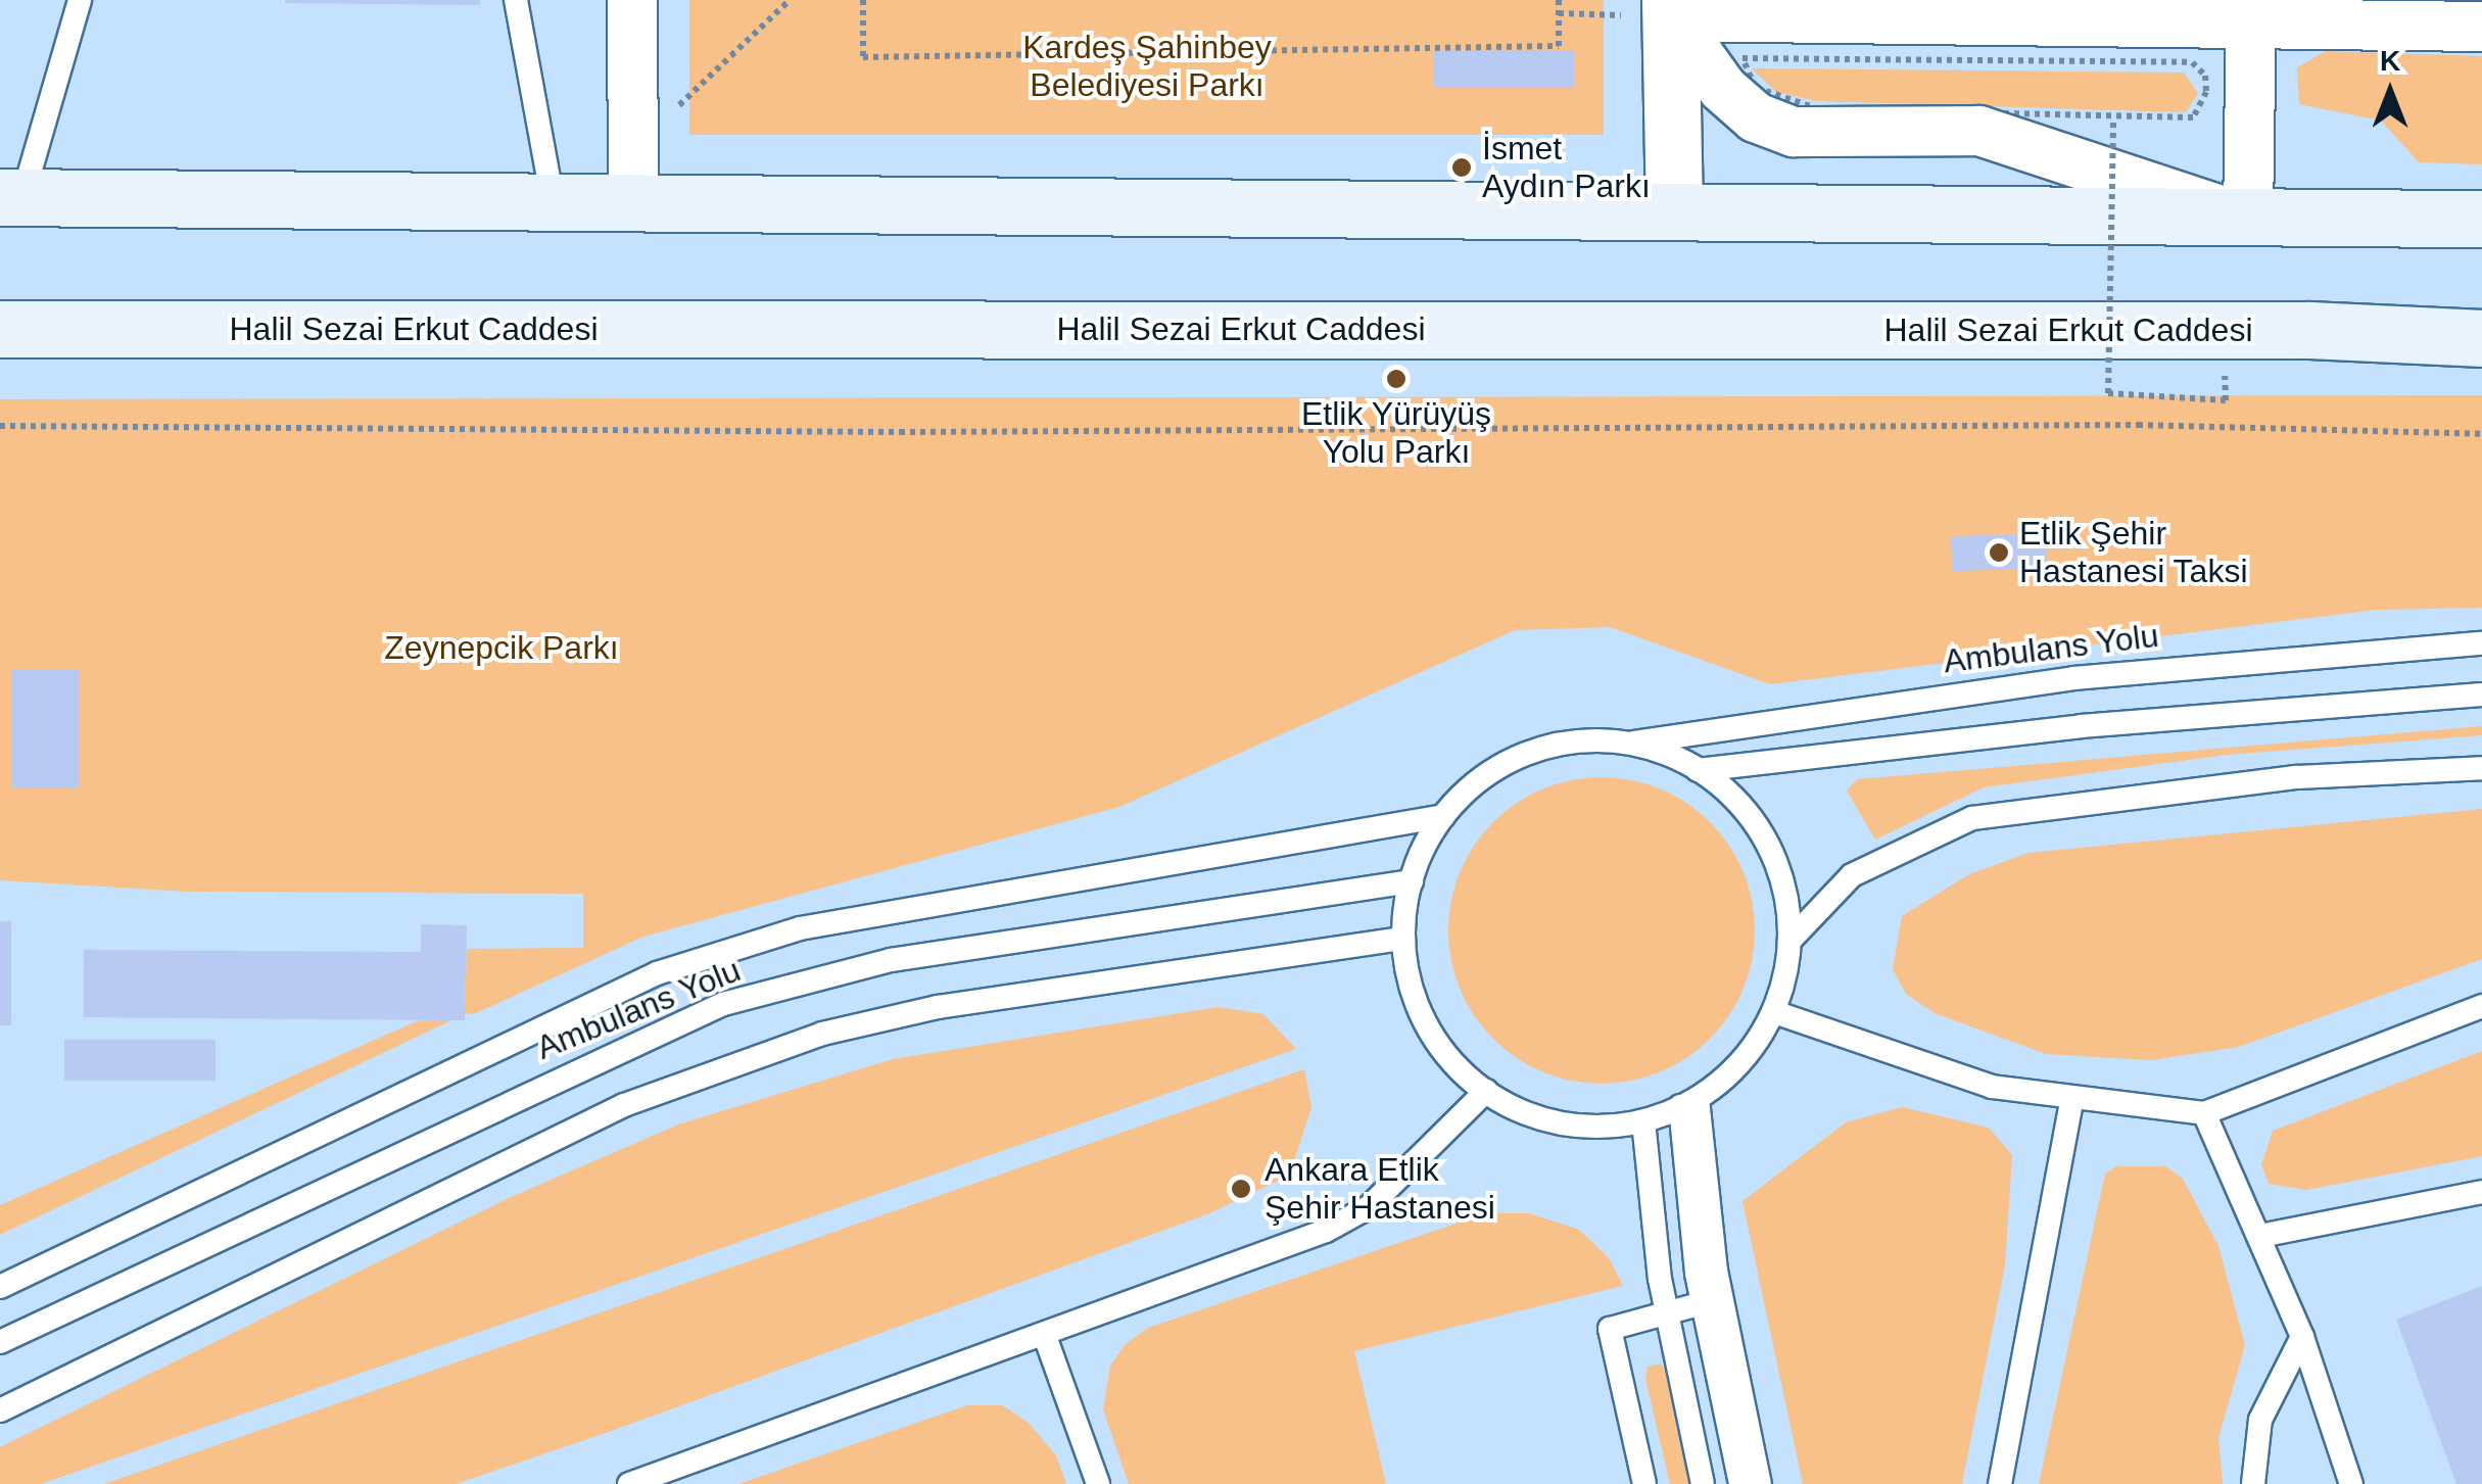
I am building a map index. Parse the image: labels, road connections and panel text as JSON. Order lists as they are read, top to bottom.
{
  "streets": {
    "main road": ["Halil Sezai Erkut Caddesi"],
    "lane": ["Ambulans Yolu"]
  },
  "parks": ["Kardeş Şahinbey Belediyesi Parkı", "Zeynepcik Parkı"],
  "places": [
    "İsmet Aydın Parkı",
    "Etlik Yürüyüş Yolu Parkı",
    "Etlik Şehir Hastanesi Taksi",
    "Ankara Etlik Şehir Hastanesi"
  ],
  "north": "top"
}
